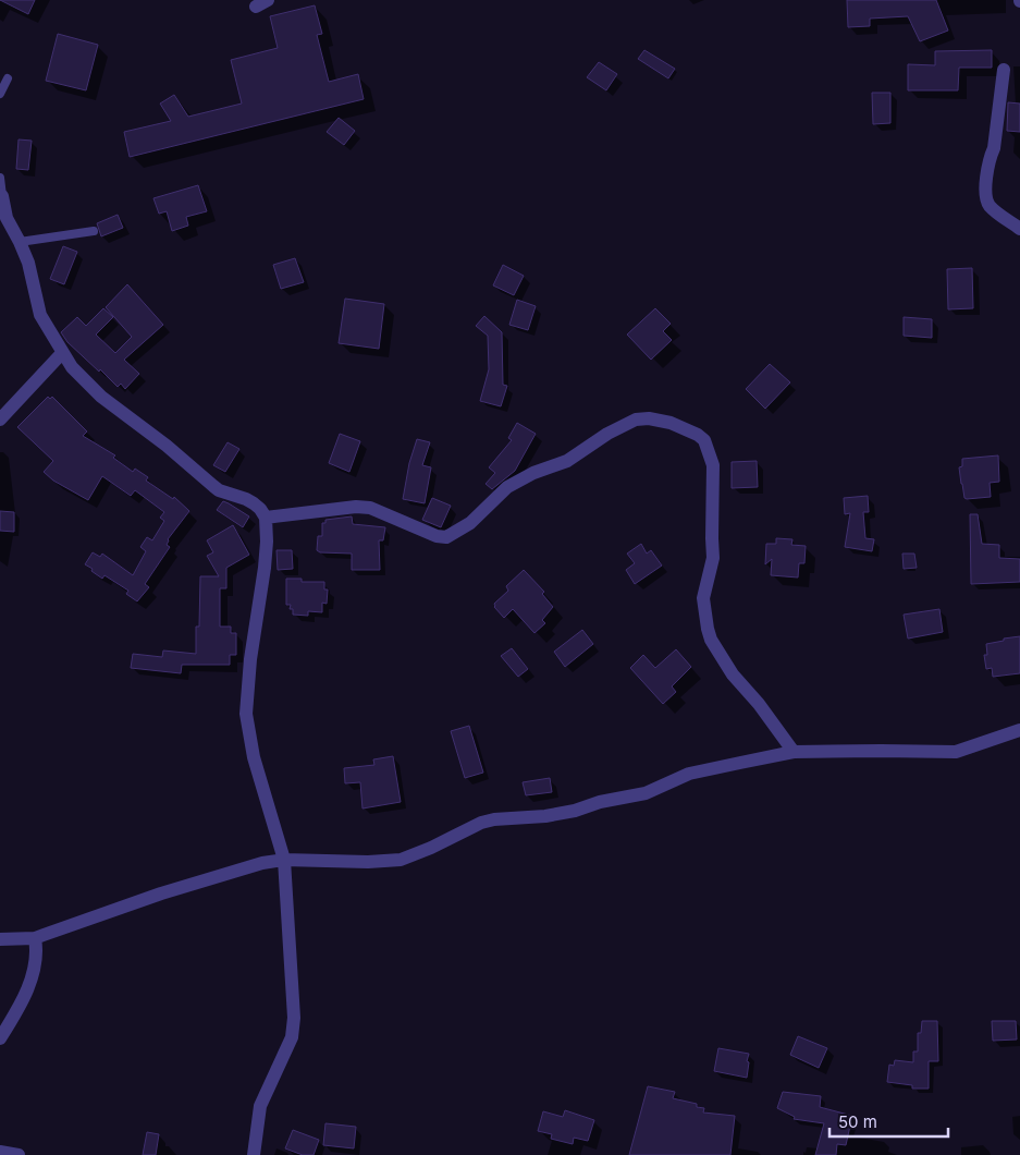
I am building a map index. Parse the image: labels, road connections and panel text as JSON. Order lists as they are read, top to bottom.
{
  "scale_bar": "50 m"
}
